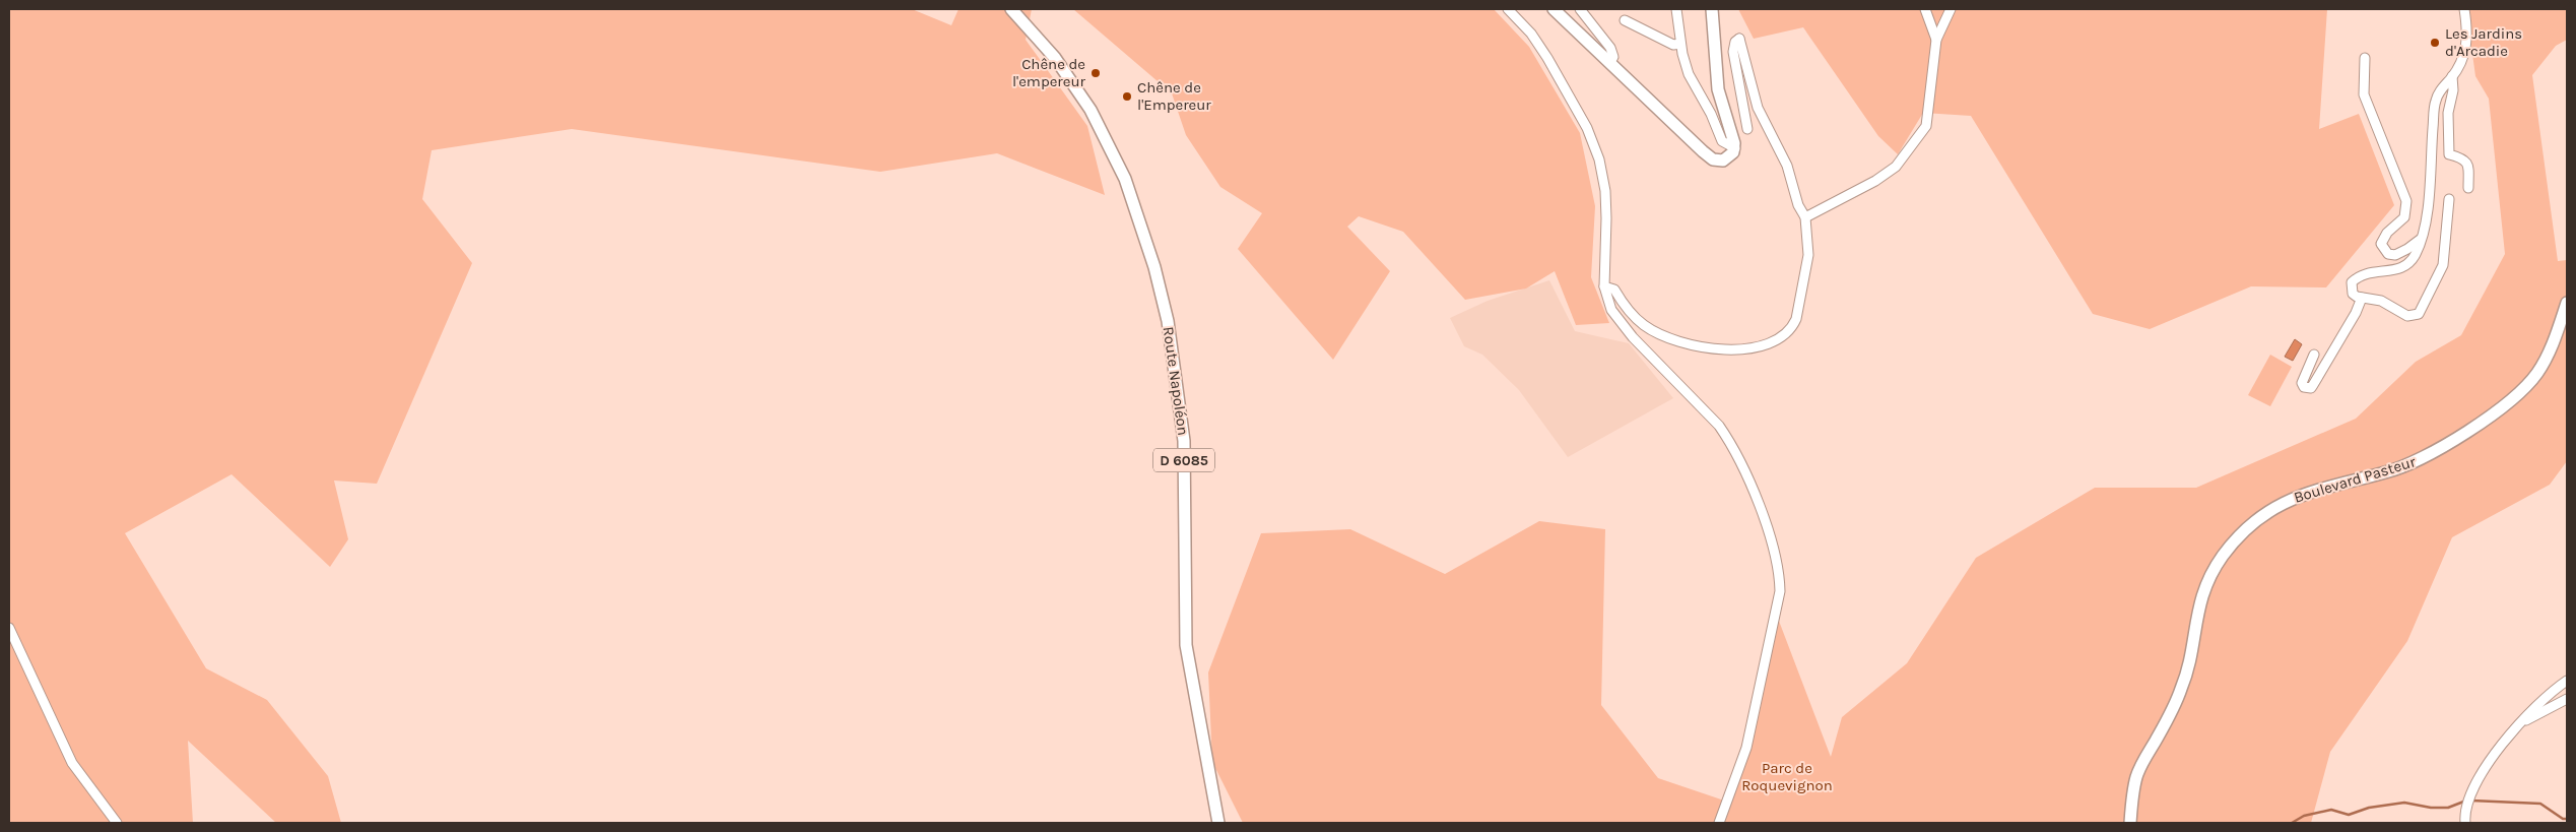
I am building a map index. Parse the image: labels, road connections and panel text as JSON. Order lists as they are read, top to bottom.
{
  "streets": {
    "main road": ["Route Napoléon", "D 6085", "Boulevard Pasteur"]
  },
  "parks": ["Parc de Roquevignon"],
  "places": ["Les Jardins d'Arcadie", "Chêne de l'empereur", "Chêne de l'Empereur"]
}
